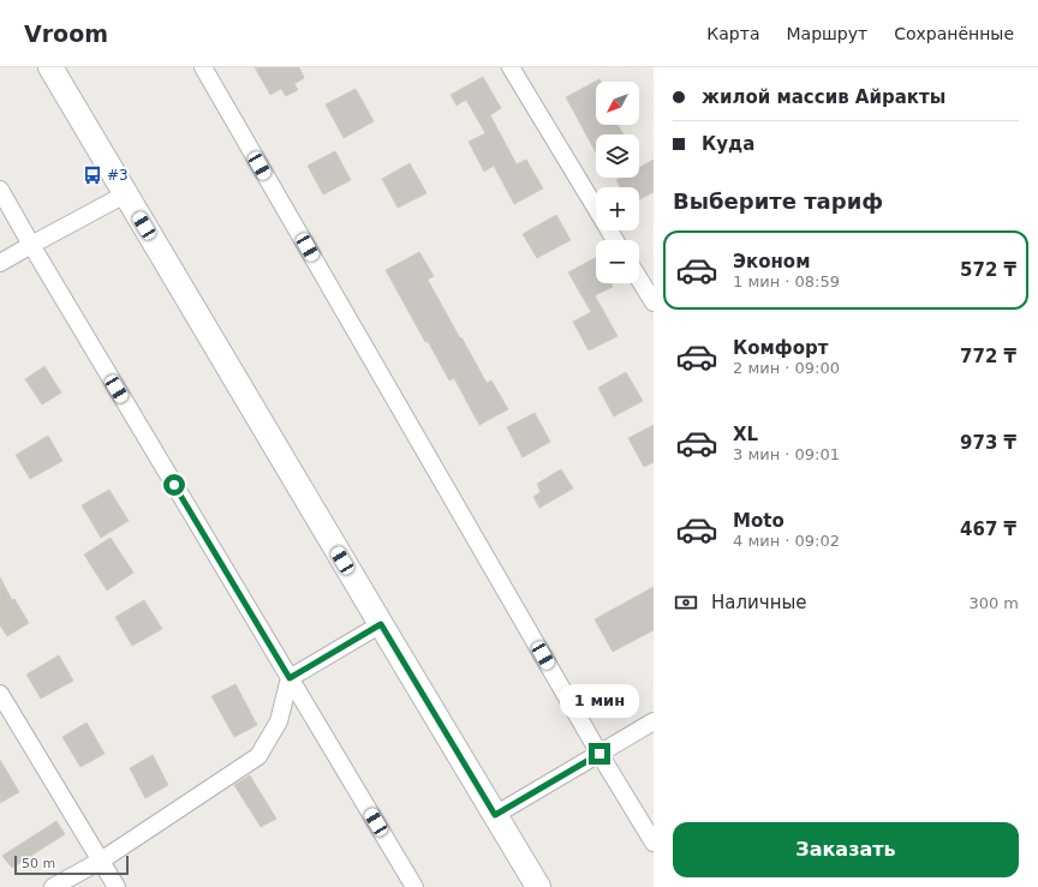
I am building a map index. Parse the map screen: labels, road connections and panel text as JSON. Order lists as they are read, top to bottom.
{
  "places": {
    "bus stop": ["#3"]
  },
  "scale_bar": "50 m",
  "north": "bottom left",
  "page": {
    "header": "Vroom",
    "nav": ["Карта", "Маршрут", "Сохранённые"],
    "banner": ["жилой массив Айракты", "Куда"],
    "map_buttons": ["+", "−"],
    "heading": "Выберите тариф",
    "list": [
      {
        "name": "Эконом",
        "note": "1 мин · 08:59",
        "value": "572 ₸"
      },
      {
        "name": "Комфорт",
        "note": "2 мин · 09:00",
        "value": "772 ₸"
      },
      {
        "name": "XL",
        "note": "3 мин · 09:01",
        "value": "973 ₸"
      },
      {
        "name": "Moto",
        "note": "4 мин · 09:02",
        "value": "467 ₸"
      }
    ],
    "pay": ["Наличные", "300 m"],
    "bubble": "1 мин",
    "buttons": "Заказать",
    "scale": "50 m"
  }
}
